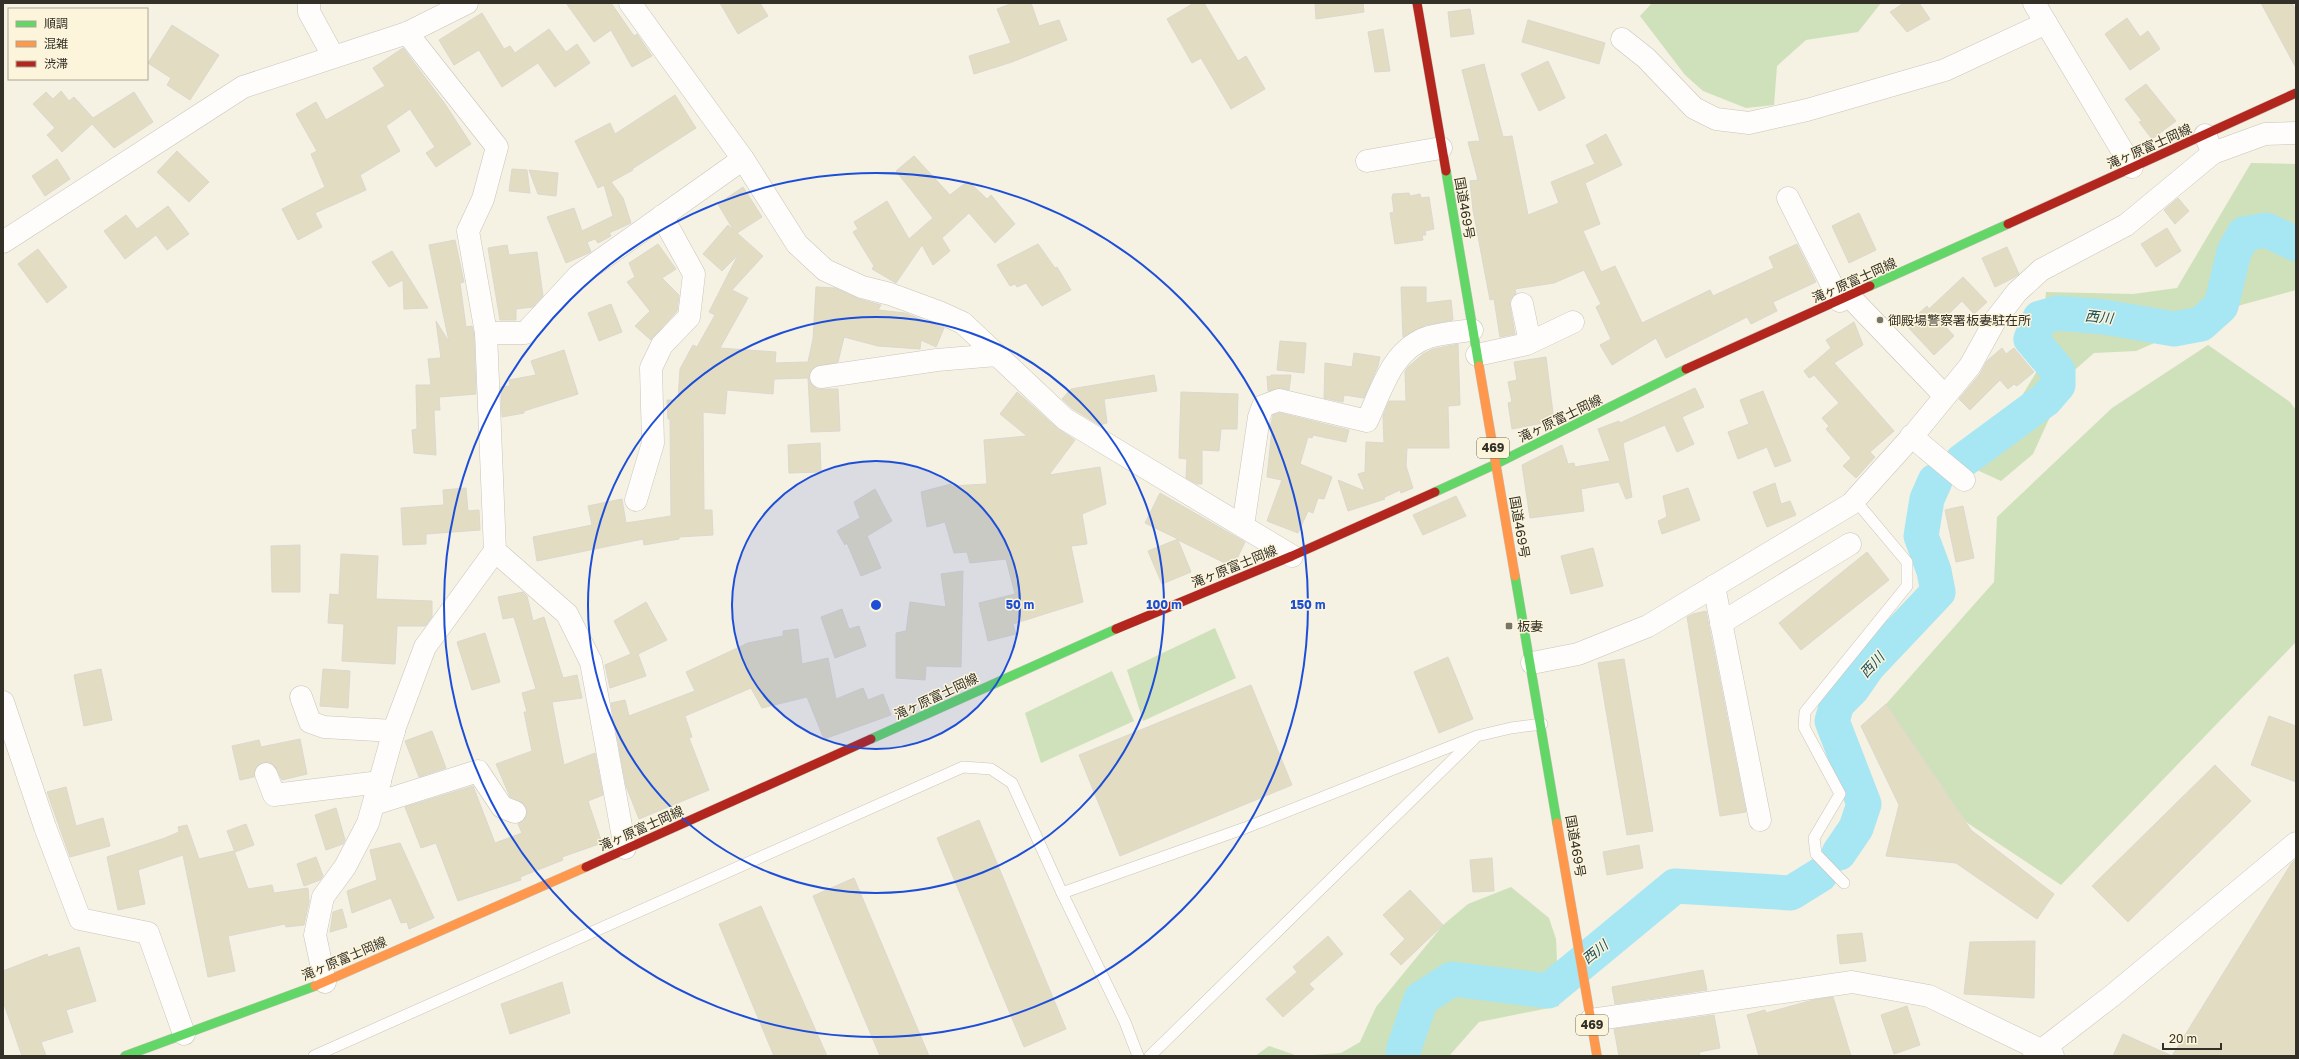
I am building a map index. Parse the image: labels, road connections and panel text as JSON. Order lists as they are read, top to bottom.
{
  "streets": {
    "main road": ["滝ヶ原富士岡線", "国道469号", "469"]
  },
  "crossings": [
    ["滝ヶ原富士岡線", "国道469号"]
  ],
  "water": ["西川"],
  "places": {
    "other": ["御殿場警察署板妻駐在所"],
    "transit": ["板妻"]
  },
  "legend": ["順調", "混雑", "渋滞"],
  "scale_bar": "20 m",
  "rings": ["50 m", "100 m", "150 m"]
}
